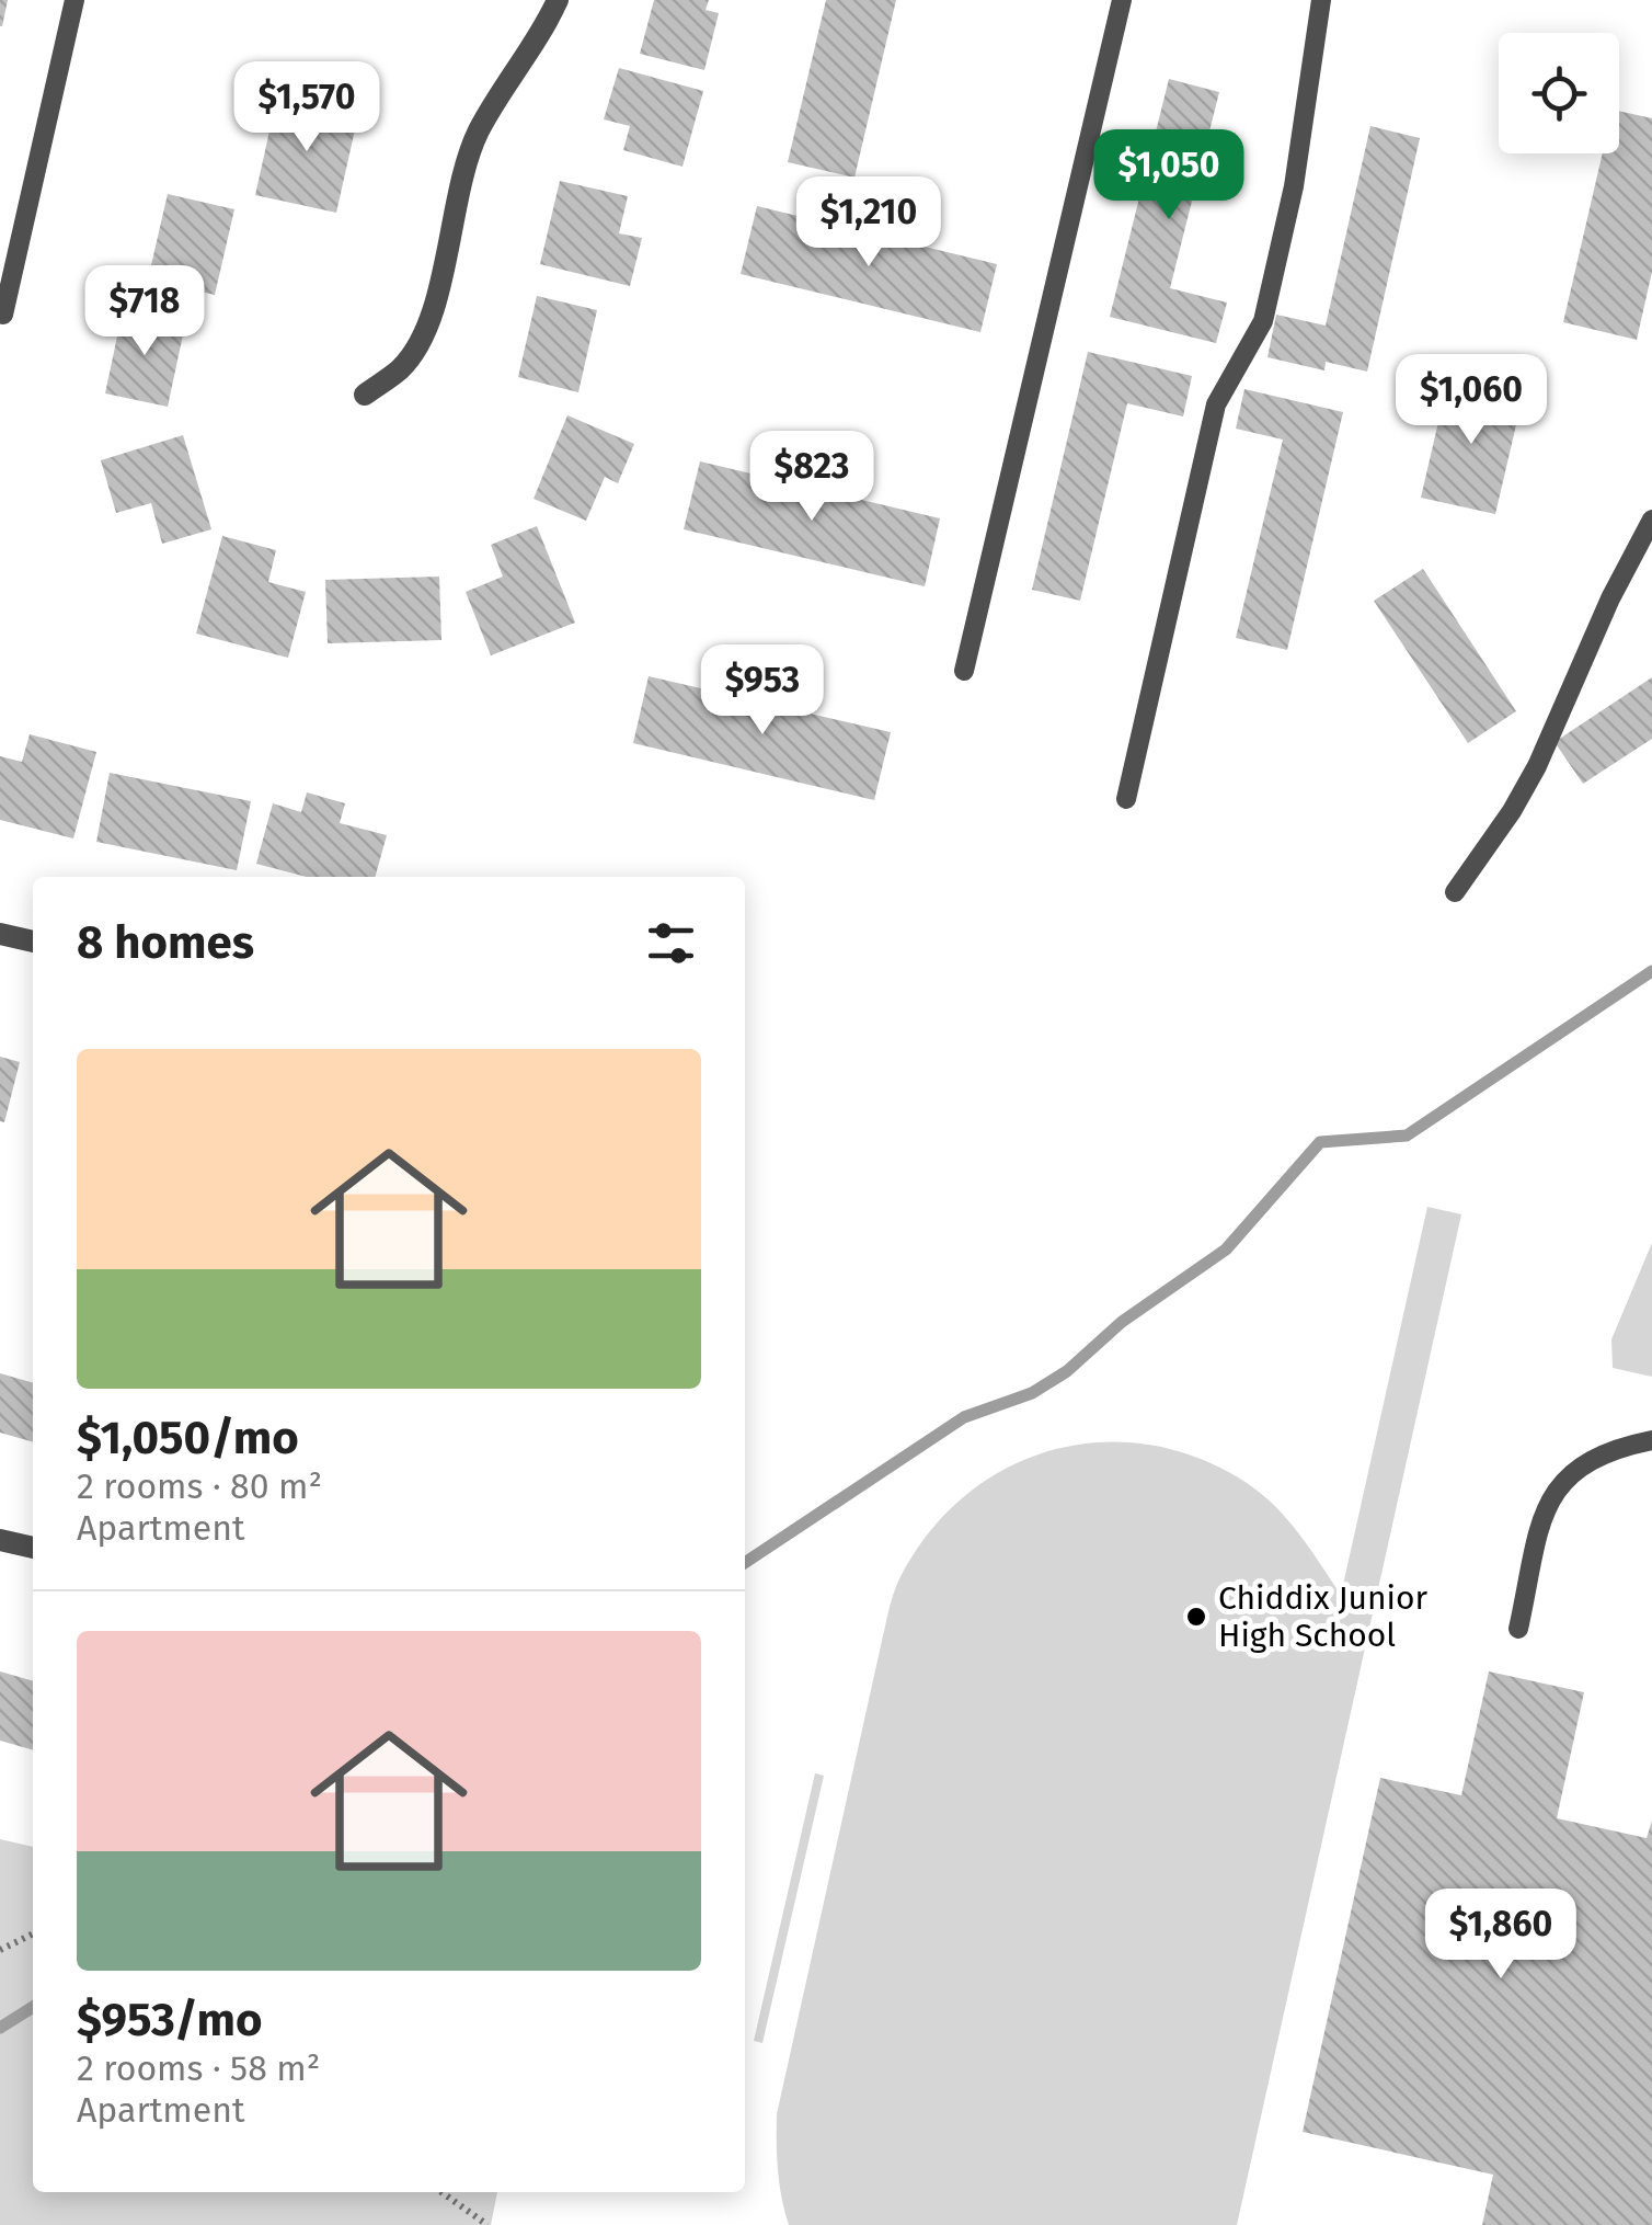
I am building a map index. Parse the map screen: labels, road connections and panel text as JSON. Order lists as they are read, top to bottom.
{
  "places": ["Chiddix Junior High School"],
  "page": {
    "price": [
      "$1,570",
      "$1,050",
      "$1,210",
      "$718",
      "$1,060",
      "$823",
      "$953",
      "$1,860"
    ],
    "heading": "8 homes",
    "list": [
      {
        "name": "$1,050/mo",
        "note": "2 rooms · 80 m² · Apartment"
      },
      {
        "name": "$953/mo",
        "note": "2 rooms · 58 m² · Apartment"
      }
    ]
  }
}
